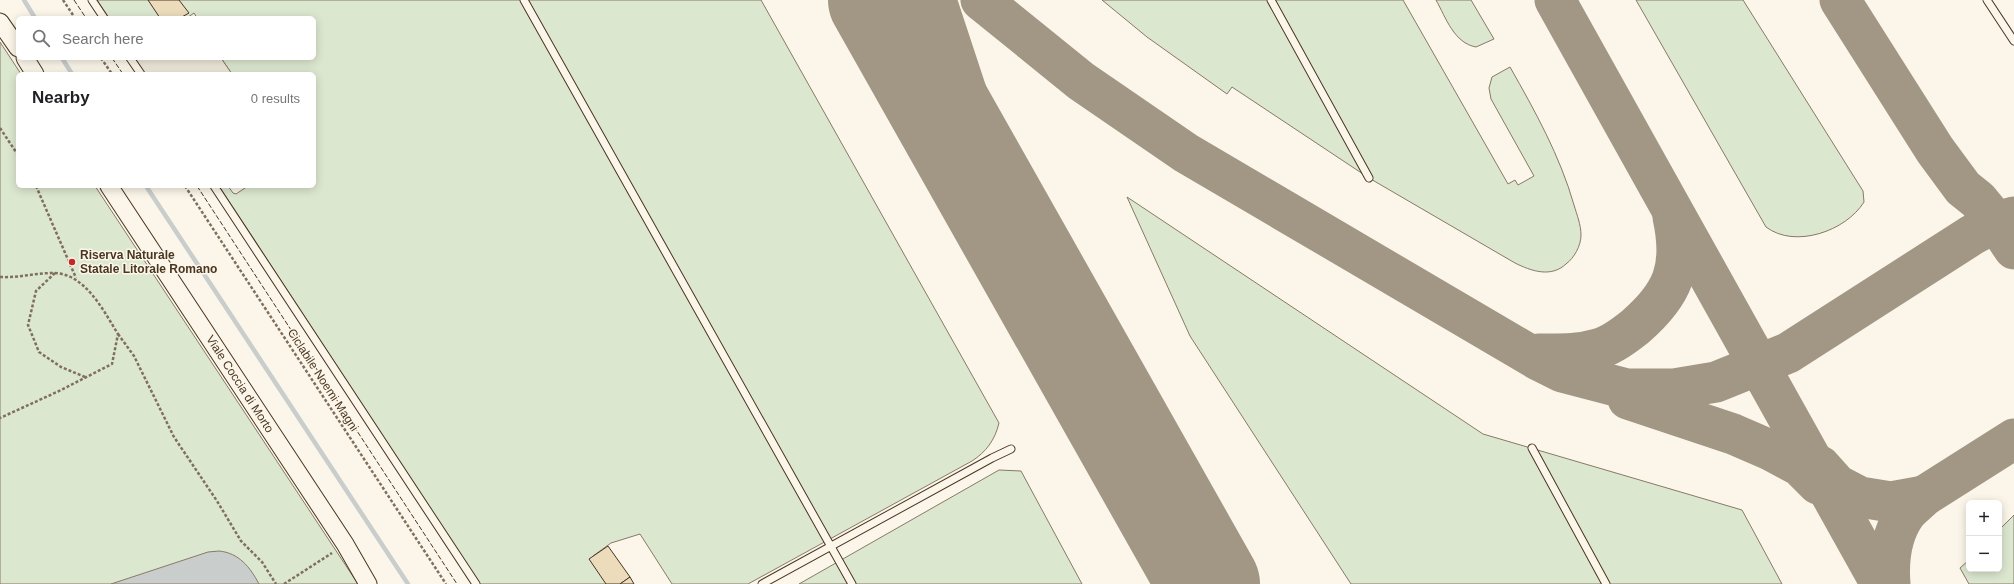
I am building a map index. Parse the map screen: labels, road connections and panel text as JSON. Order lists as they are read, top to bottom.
{
  "streets": {
    "street": ["Viale Coccia di Morto"],
    "path": ["Ciclabile Noemi Magni"]
  },
  "places": ["Riserva Naturale Statale Litorale Romano"],
  "page": {
    "search": "Search here",
    "heading": ["Nearby", "0 results"],
    "map_buttons": ["+", "−"]
  }
}
